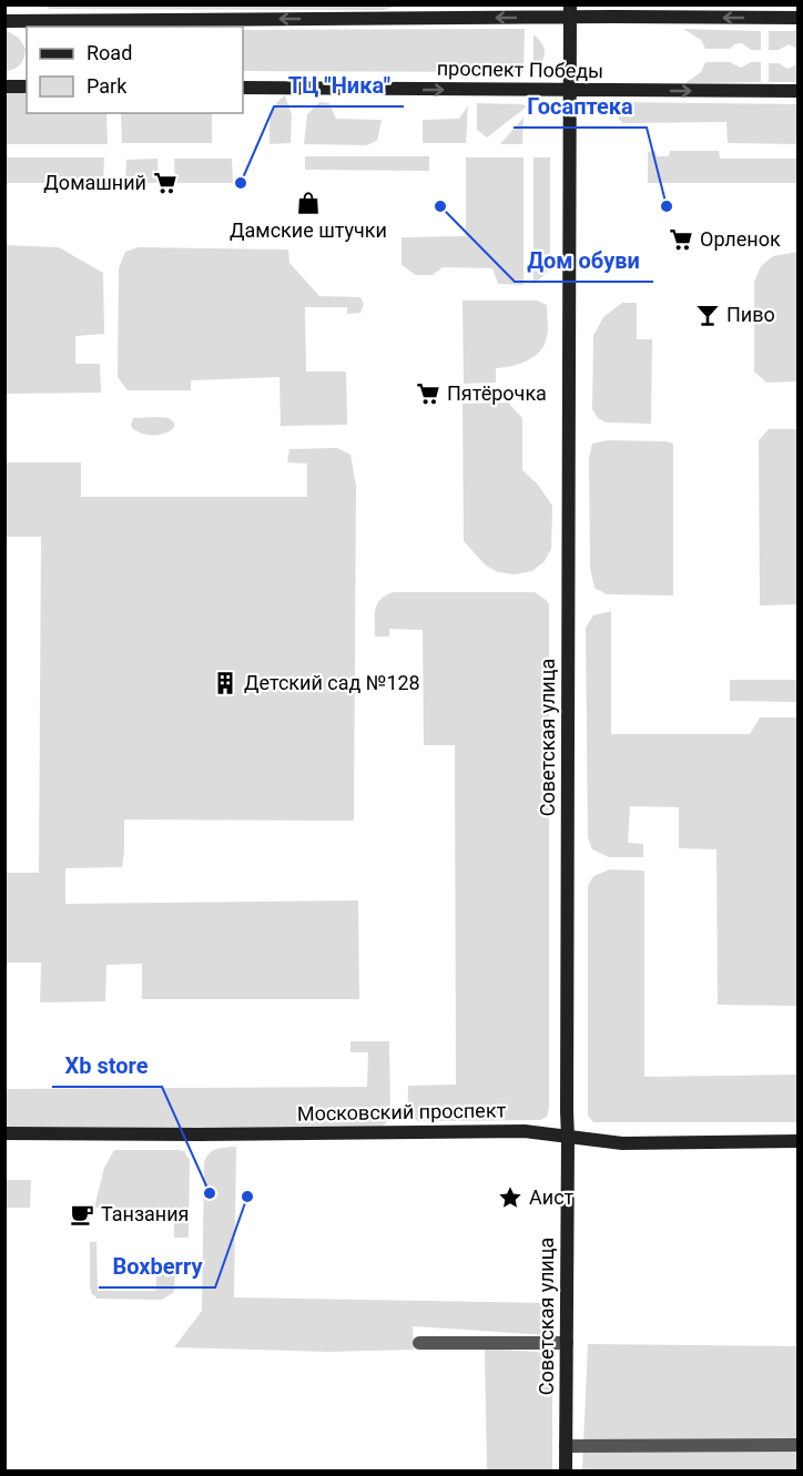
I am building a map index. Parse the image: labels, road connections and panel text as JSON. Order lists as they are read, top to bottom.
{
  "streets": {
    "street": ["проспект Победы", "Советская улица", "Московский проспект"]
  },
  "crossings": [
    ["проспект Победы", "Советская улица"],
    ["Советская улица", "Московский проспект"]
  ],
  "places": {
    "supermarket": ["Домашний", "Орленок", "Пятёрочка"],
    "other": [
      "ТЦ \"Ника\"",
      "Дом обуви",
      "Госаптека",
      "Xb store",
      "Boxberry"
    ],
    "shop": ["Дамские штучки"],
    "bar": ["Пиво"],
    "building": ["Детский сад №128"],
    "place": ["Аист"],
    "cafe": ["Танзания"]
  },
  "legend": ["Road", "Park"]
}
